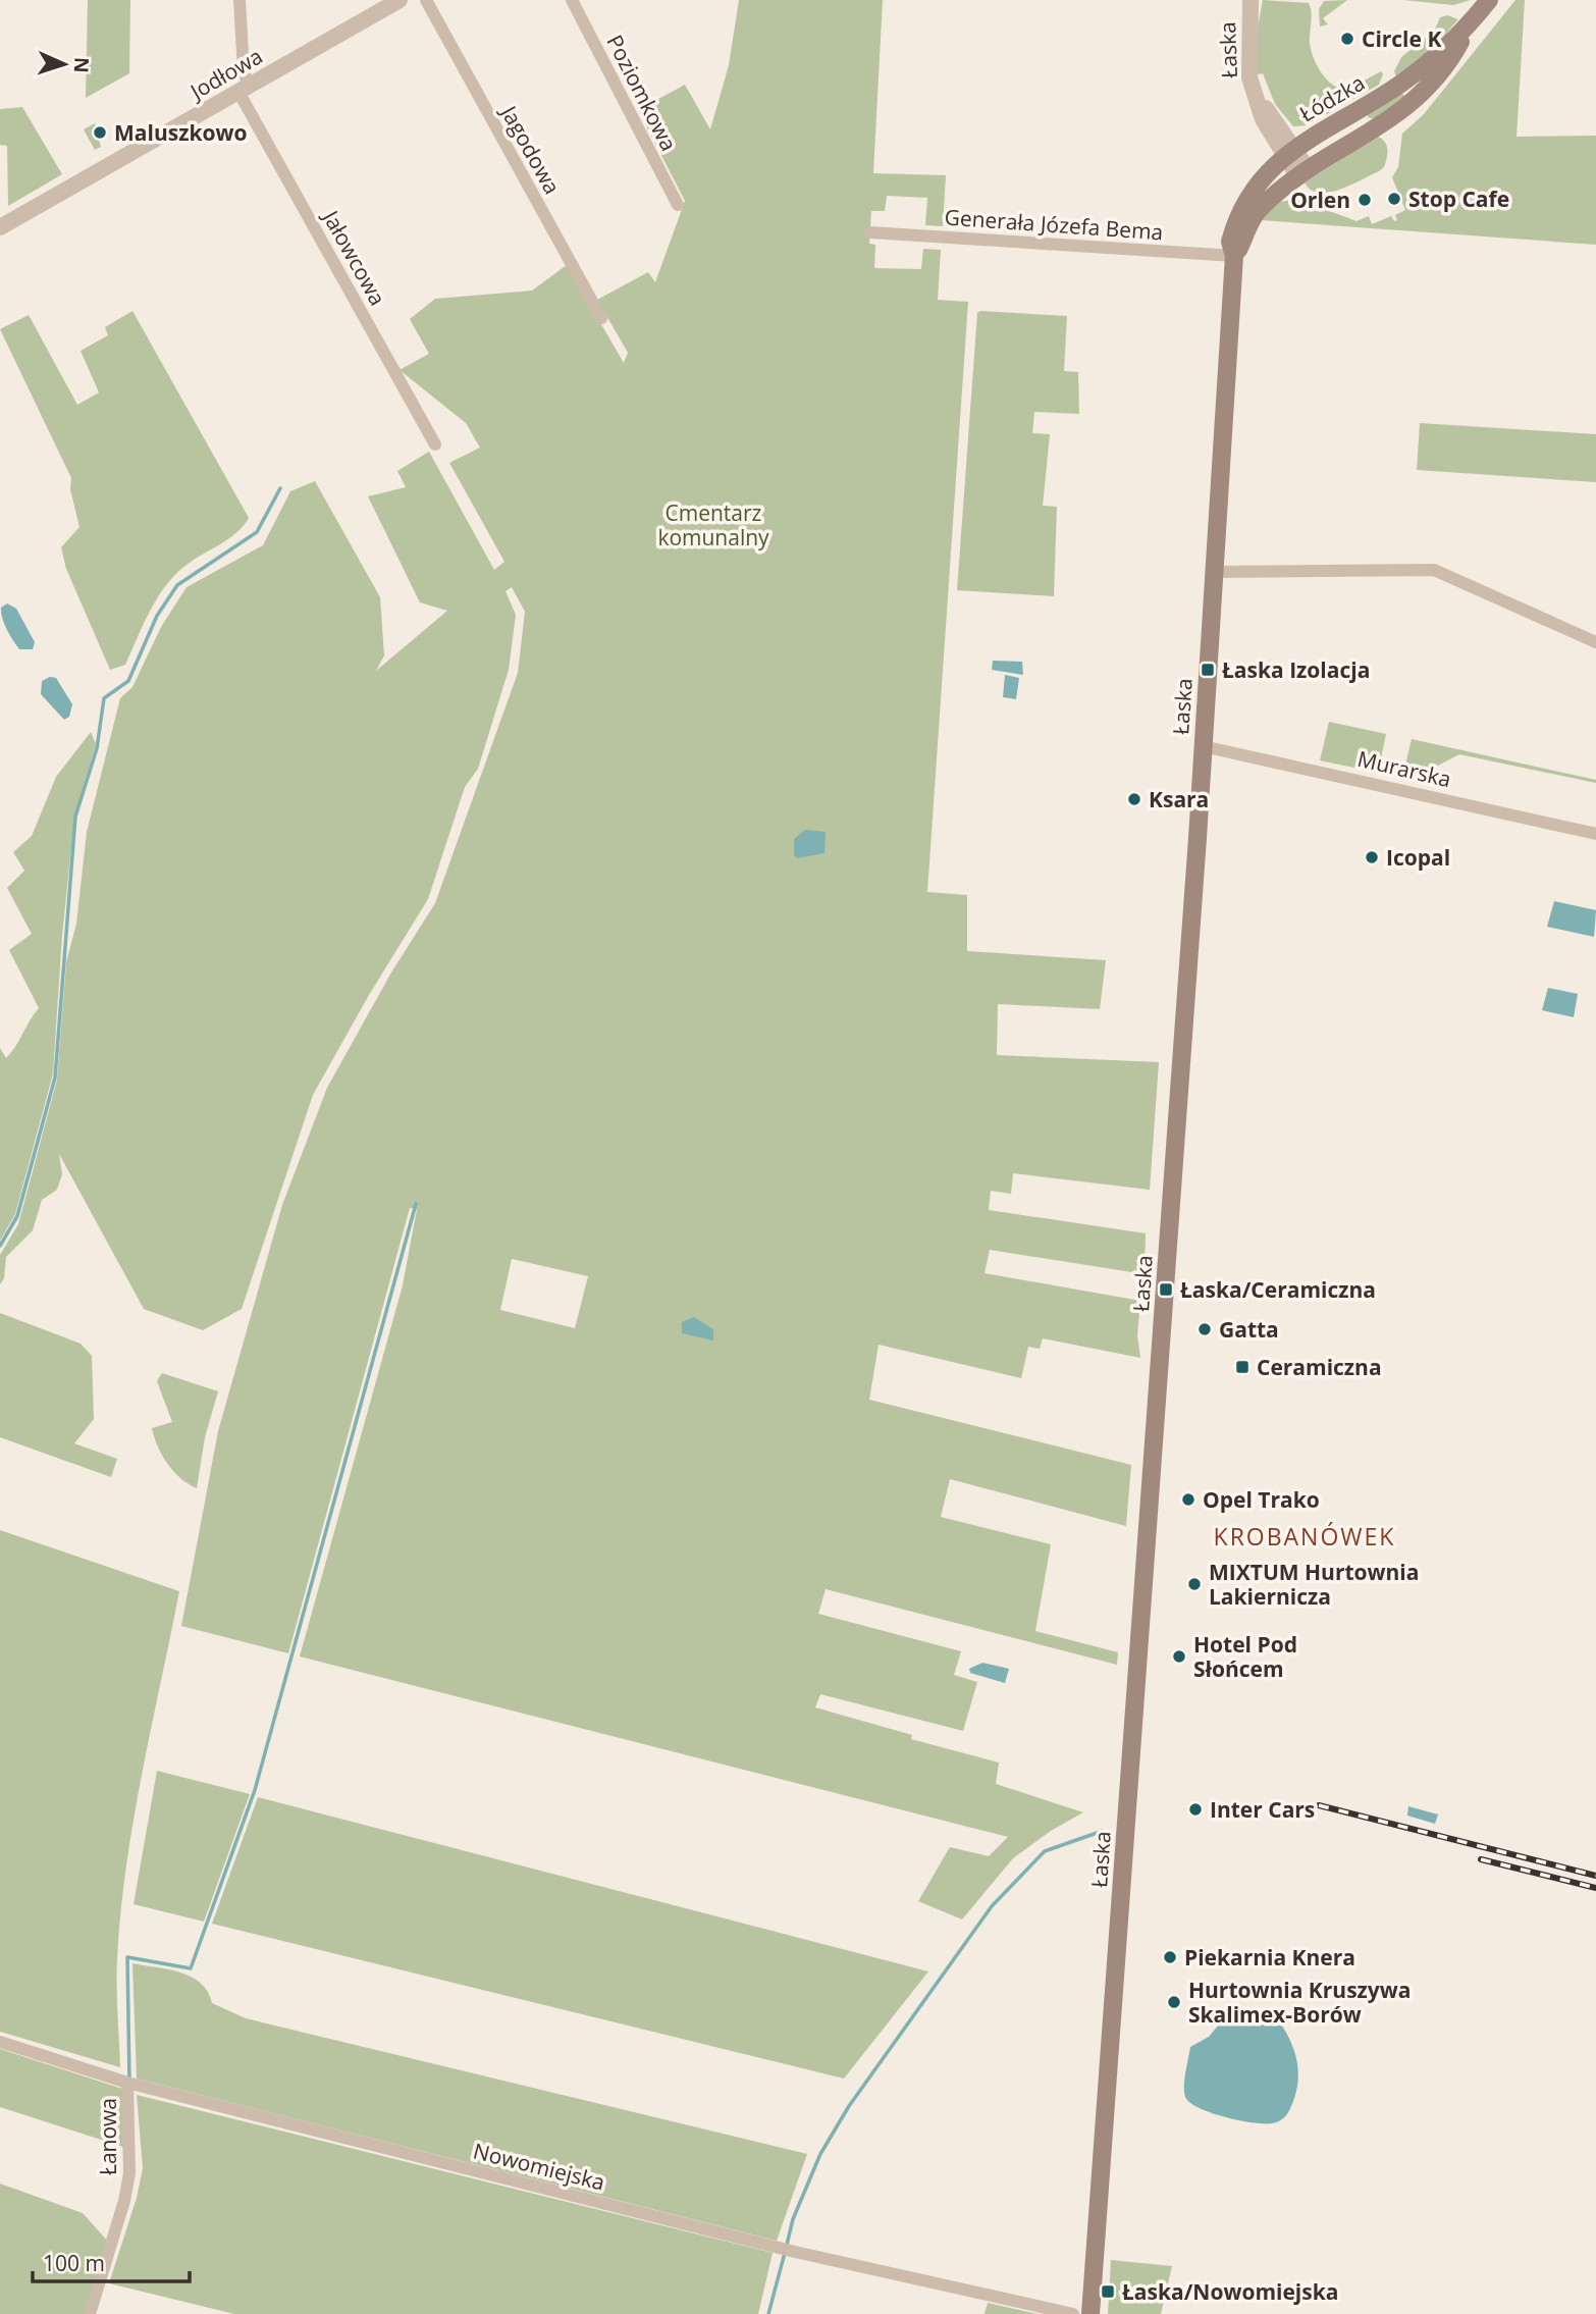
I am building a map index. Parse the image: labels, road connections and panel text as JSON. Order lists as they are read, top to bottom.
{
  "streets": {
    "main road": ["Łaska", "Łódzka"],
    "street": [
      "Jodłowa",
      "Poziomkowa",
      "Jagodowa",
      "Generała Józefa Bema",
      "Jałowcowa",
      "Murarska",
      "Łanowa",
      "Nowomiejska"
    ]
  },
  "crossings": [
    ["Łaska", "Łódzka"],
    ["Łaska", "Generała Józefa Bema"],
    ["Łaska", "Murarska"],
    ["Jodłowa", "Jałowcowa"],
    ["Łanowa", "Nowomiejska"]
  ],
  "districts": ["KROBANÓWEK"],
  "parks": ["Cmentarz komunalny"],
  "places": {
    "other": [
      "Circle K",
      "Maluszkowo",
      "Stop Cafe",
      "Orlen",
      "Ksara",
      "Icopal",
      "Gatta",
      "Opel Trako",
      "MIXTUM Hurtownia Lakiernicza",
      "Hotel Pod Słońcem",
      "Inter Cars",
      "Piekarnia Knera",
      "Hurtownia Kruszywa Skalimex-Borów"
    ],
    "transit": [
      "Łaska Izolacja",
      "Łaska/Ceramiczna",
      "Ceramiczna",
      "Łaska/Nowomiejska"
    ]
  },
  "scale_bar": "100 m",
  "north": "right"
}
